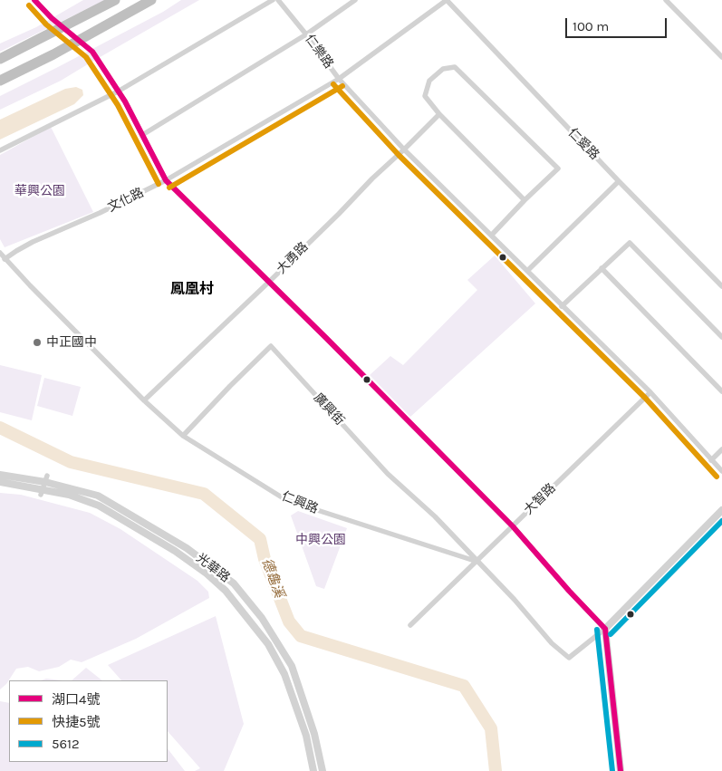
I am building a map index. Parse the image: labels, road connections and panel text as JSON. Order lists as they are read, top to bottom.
{
  "streets": {
    "street": [
      "仁樂路",
      "仁愛路",
      "文化路",
      "大勇路",
      "廣興街",
      "大智路",
      "仁興路",
      "光華路"
    ]
  },
  "crossings": [
    ["仁樂路", "文化路"],
    ["仁樂路", "大勇路"],
    ["仁樂路", "大智路"],
    ["仁愛路", "文化路"],
    ["文化路", "仁興路"],
    ["大勇路", "仁興路"],
    ["廣興街", "大智路"],
    ["廣興街", "仁興路"],
    ["大智路", "仁興路"]
  ],
  "districts": ["鳳凰村"],
  "water": ["德龜溪"],
  "parks": ["華興公園", "中興公園"],
  "places": ["中正國中"],
  "lines": ["transit line 湖口4號", "transit line 快捷5號", "transit line 5612"],
  "legend": ["湖口4號", "快捷5號", "5612"],
  "scale_bar": "100 m"
}
